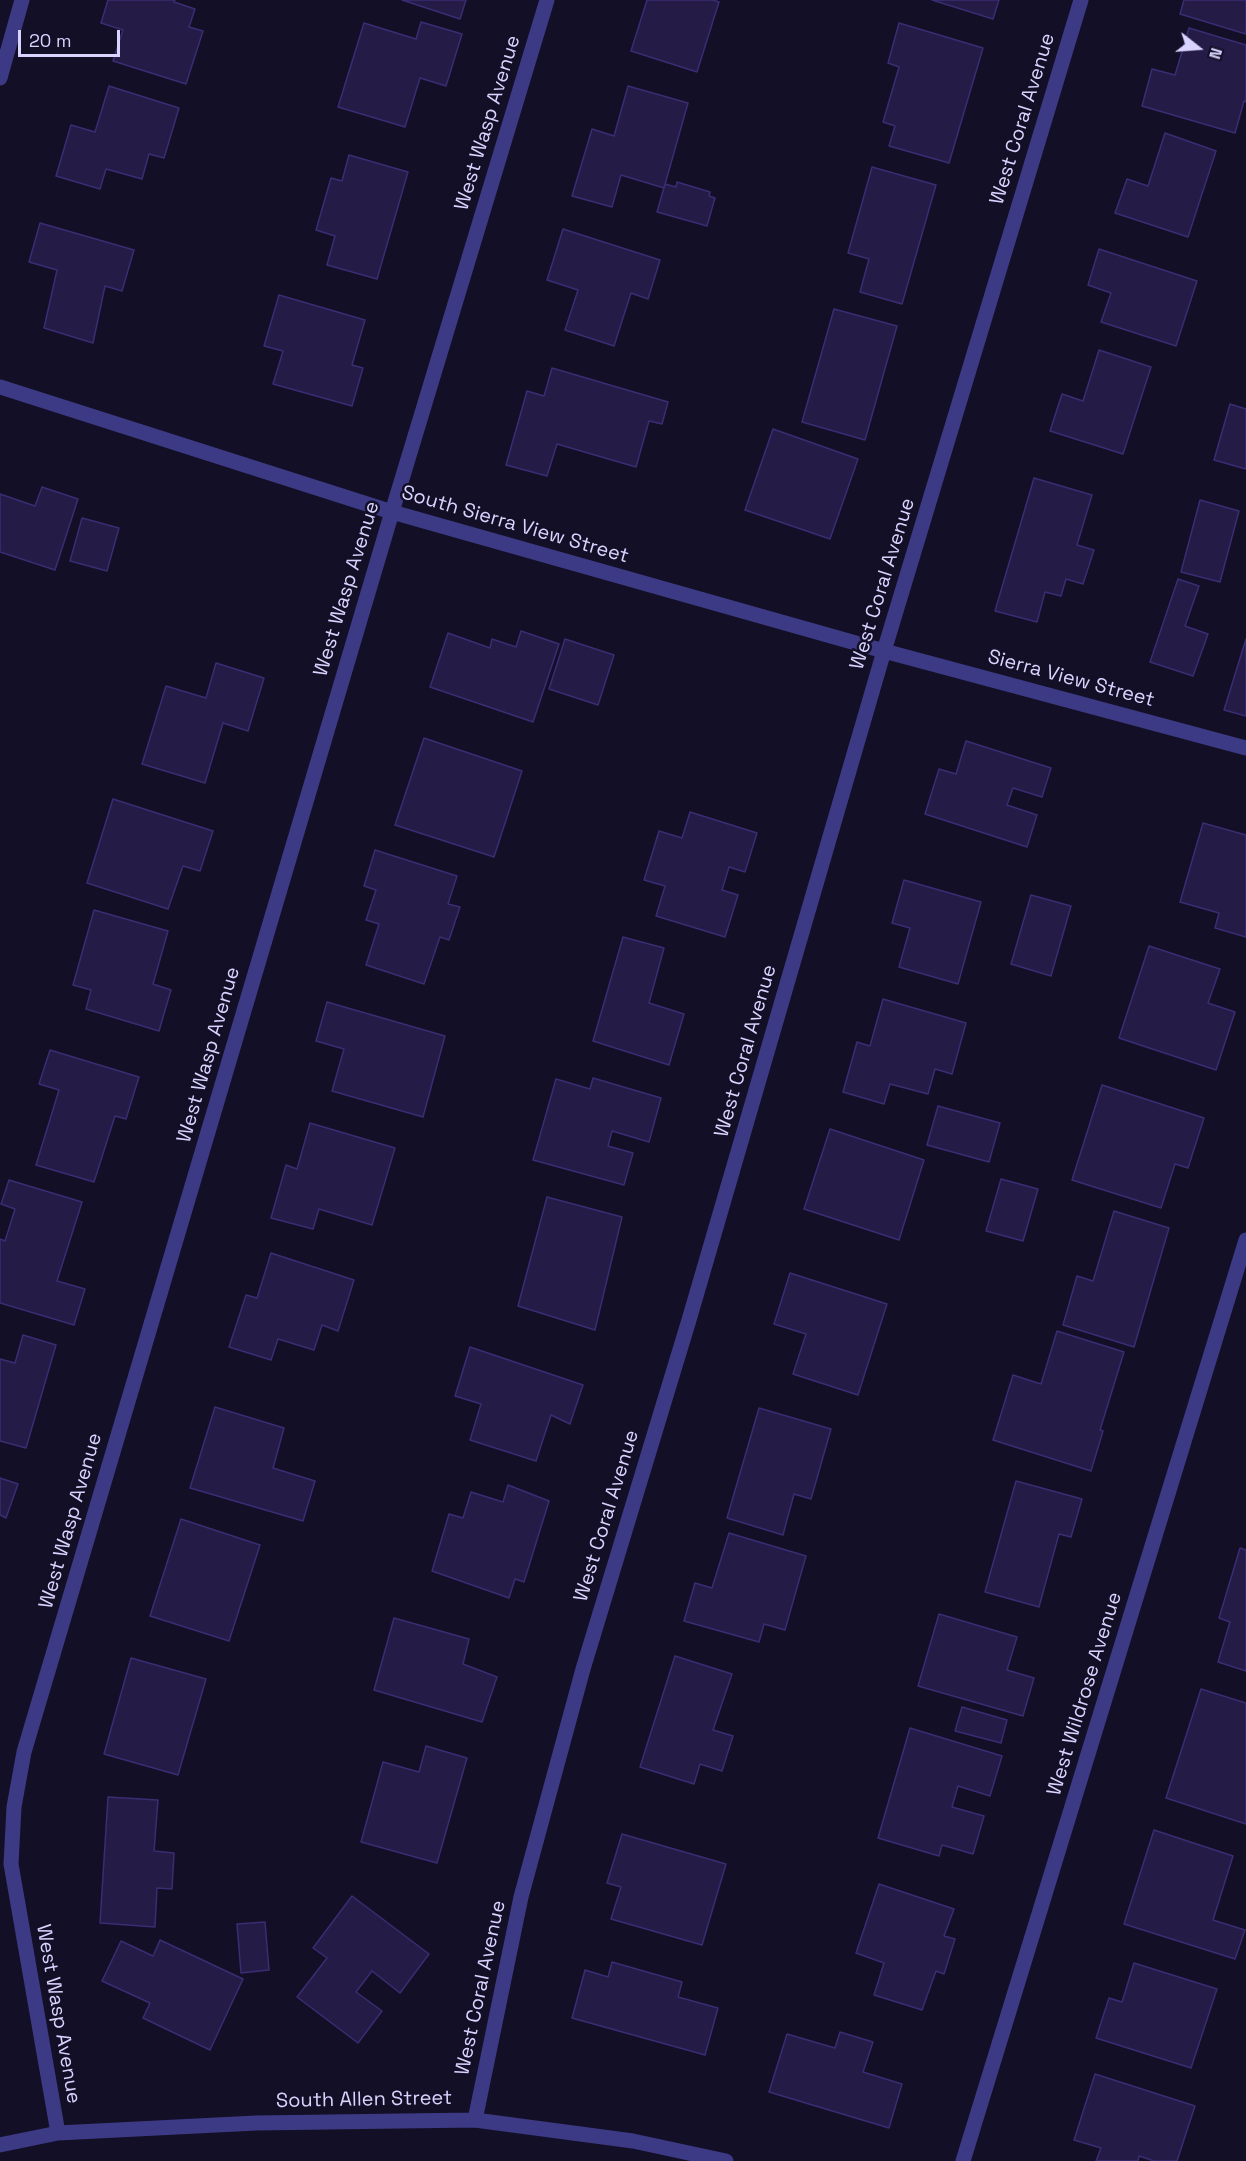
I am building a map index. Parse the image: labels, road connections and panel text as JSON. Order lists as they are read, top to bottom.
{
  "streets": {
    "street": [
      "West Coral Avenue",
      "West Wasp Avenue",
      "South Sierra View Street",
      "Sierra View Street",
      "West Wildrose Avenue",
      "South Allen Street"
    ]
  },
  "crossings": [
    ["West Coral Avenue", "South Sierra View Street"],
    ["West Coral Avenue", "Sierra View Street"],
    ["West Coral Avenue", "South Allen Street"],
    ["West Wasp Avenue", "South Sierra View Street"],
    ["West Wasp Avenue", "South Allen Street"],
    ["South Sierra View Street", "Sierra View Street"]
  ],
  "scale_bar": "20 m",
  "north": "right"
}
